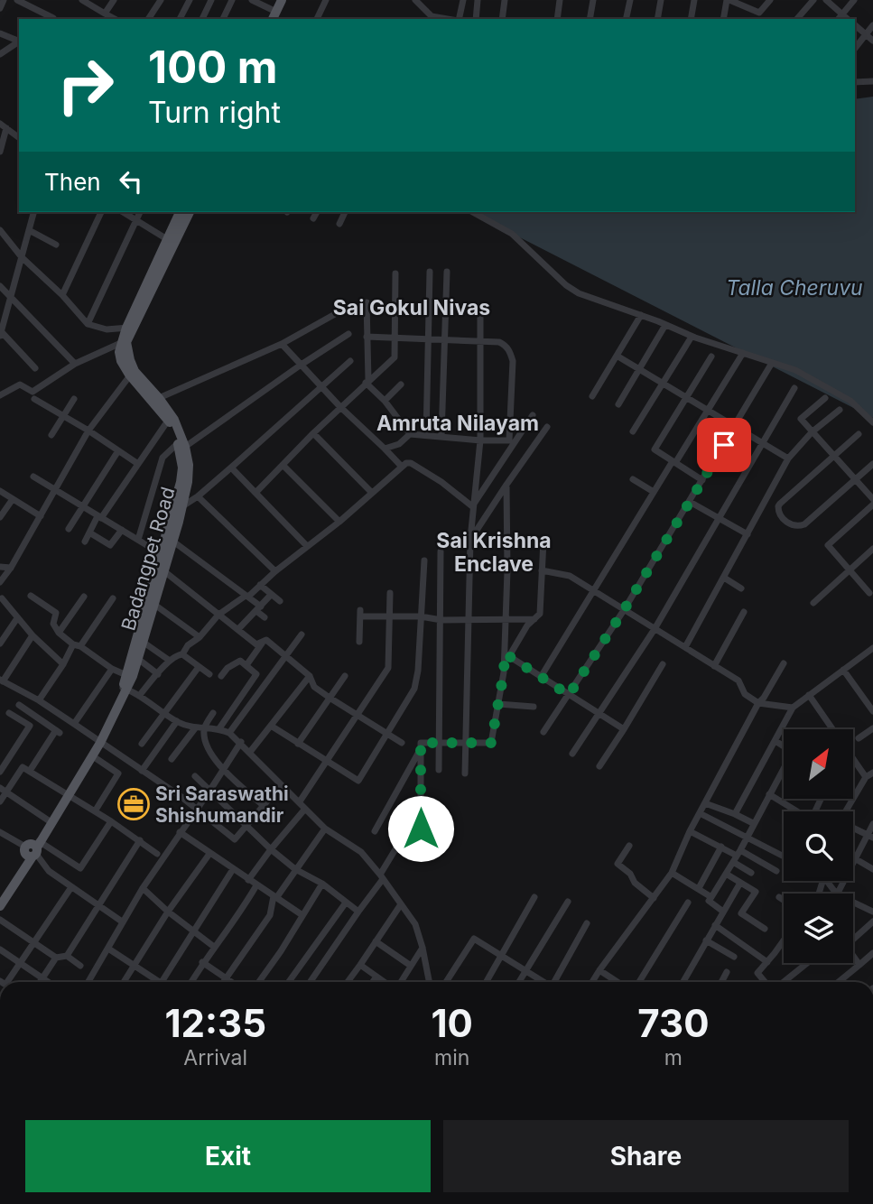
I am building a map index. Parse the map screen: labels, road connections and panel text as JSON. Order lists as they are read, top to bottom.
{
  "streets": {
    "main road": ["Badangpet Road"]
  },
  "districts": ["Sai Gokul Nivas", "Amruta Nilayam", "Sai Krishna Enclave"],
  "water": ["Talla Cheruvu"],
  "places": {
    "office": ["Sri Saraswathi Shishumandir"]
  },
  "north": "top right",
  "page": {
    "turn": ["100 m", "Turn right"],
    "then": "Then",
    "eta": [
      "12:35",
      "Arrival",
      "10",
      "min",
      "730",
      "m"
    ],
    "buttons": ["Exit", "Share"]
  }
}
